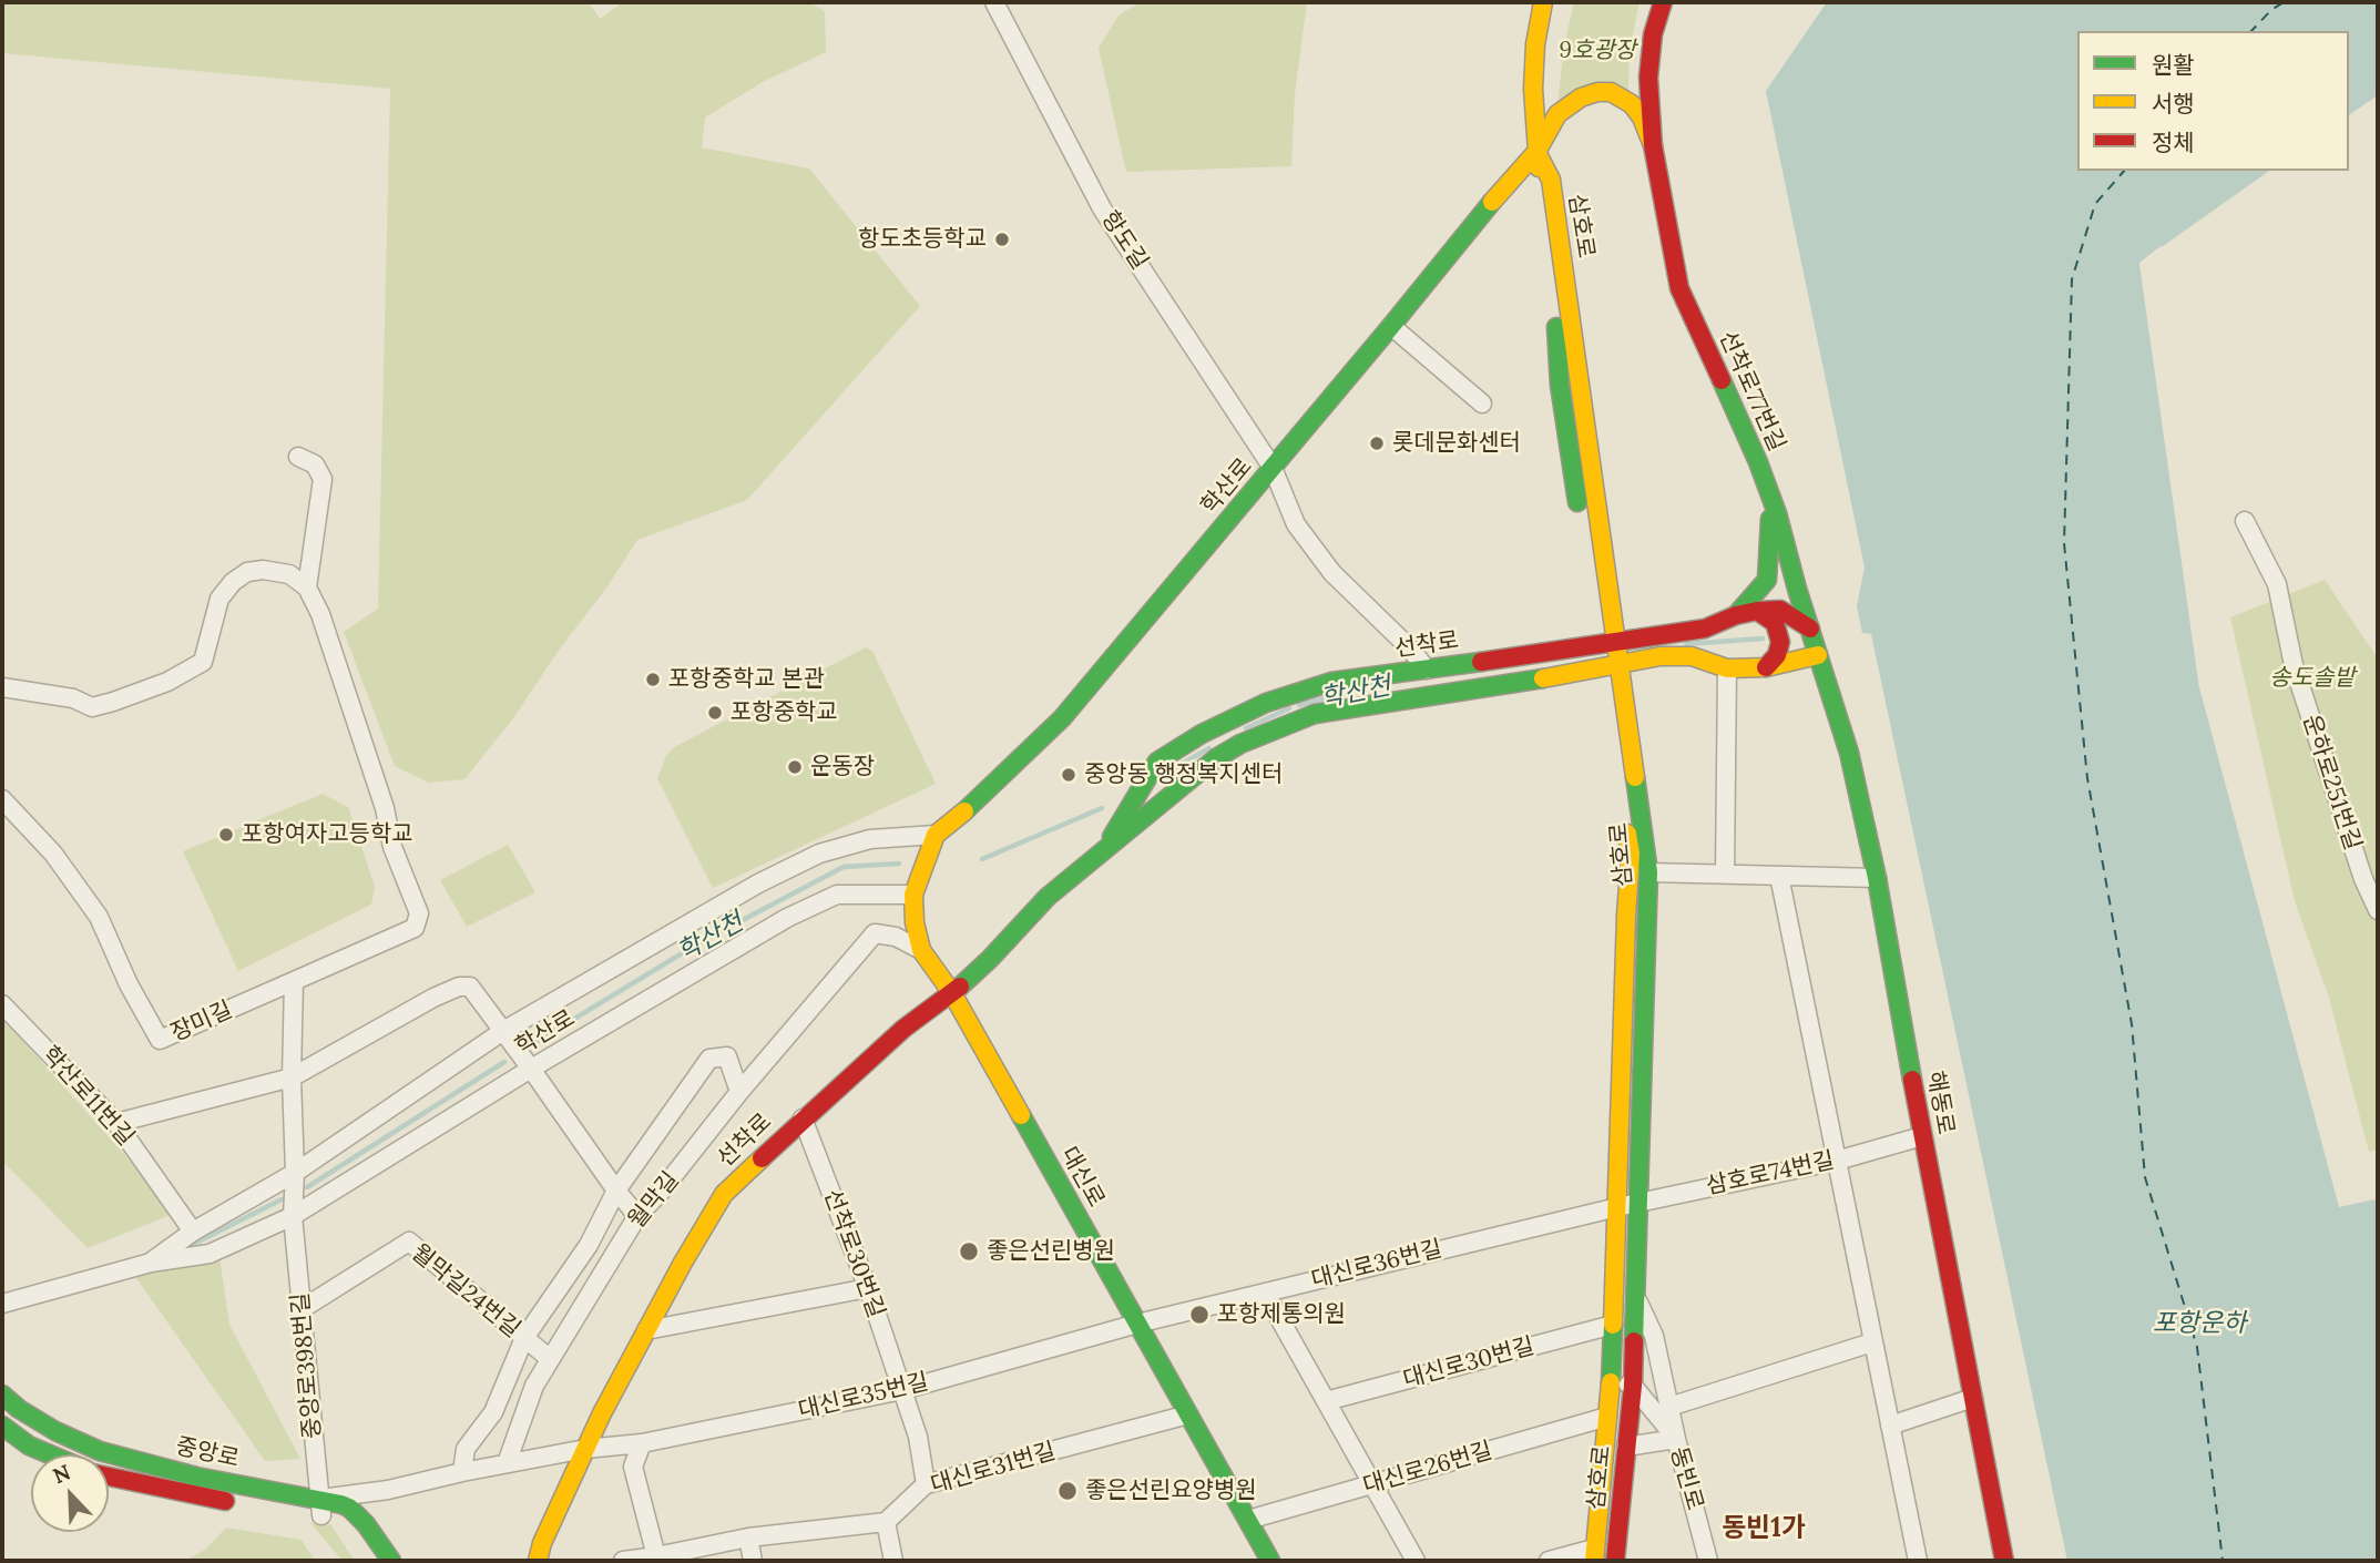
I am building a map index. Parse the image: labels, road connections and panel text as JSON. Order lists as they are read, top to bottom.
{
  "streets": {
    "street": [
      "삼호로",
      "항도길",
      "선착로77번길",
      "학산로",
      "선착로",
      "운하로251번길",
      "장미길",
      "학산로11번길",
      "해동로",
      "삼호로74번길",
      "대신로",
      "월막길",
      "선착로30번길",
      "대신로36번길",
      "월막길24번길",
      "대신로30번길",
      "중앙로398번길",
      "대신로35번길",
      "중앙로",
      "대신로31번길",
      "대신로26번길",
      "동빈로"
    ]
  },
  "crossings": [
    ["삼호로", "학산로"],
    ["삼호로", "선착로"],
    ["삼호로", "삼호로74번길"],
    ["삼호로", "대신로36번길"],
    ["삼호로", "대신로30번길"],
    ["삼호로", "대신로26번길"],
    ["삼호로", "동빈로"],
    ["항도길", "학산로"],
    ["항도길", "선착로"],
    ["선착로77번길", "학산로"],
    ["선착로77번길", "선착로"],
    ["선착로77번길", "해동로"],
    ["학산로", "학산로11번길"],
    ["학산로", "대신로"],
    ["학산로", "중앙로398번길"],
    ["선착로", "해동로"],
    ["선착로", "대신로"],
    ["선착로", "선착로30번길"],
    ["선착로", "대신로35번길"],
    ["해동로", "삼호로74번길"],
    ["삼호로74번길", "대신로36번길"],
    ["대신로", "월막길"],
    ["대신로", "대신로36번길"],
    ["대신로", "대신로35번길"],
    ["대신로", "대신로31번길"],
    ["대신로", "대신로26번길"],
    ["월막길", "월막길24번길"],
    ["월막길", "대신로35번길"],
    ["선착로30번길", "대신로35번길"],
    ["선착로30번길", "대신로31번길"],
    ["대신로36번길", "대신로35번길"],
    ["월막길24번길", "중앙로398번길"],
    ["중앙로398번길", "대신로35번길"],
    ["중앙로398번길", "중앙로"],
    ["대신로35번길", "중앙로"]
  ],
  "districts": ["동빈1가"],
  "water": ["학산천", "포항운하"],
  "parks": ["9호광장", "송도솔밭"],
  "places": [
    "항도초등학교",
    "롯데문화센터",
    "포항중학교 본관",
    "포항중학교",
    "운동장",
    "중앙동 행정복지센터",
    "포항여자고등학교",
    "좋은선린병원",
    "포항제통의원",
    "좋은선린요양병원"
  ],
  "legend": ["원활", "서행", "정체"],
  "north": "top left"
}
